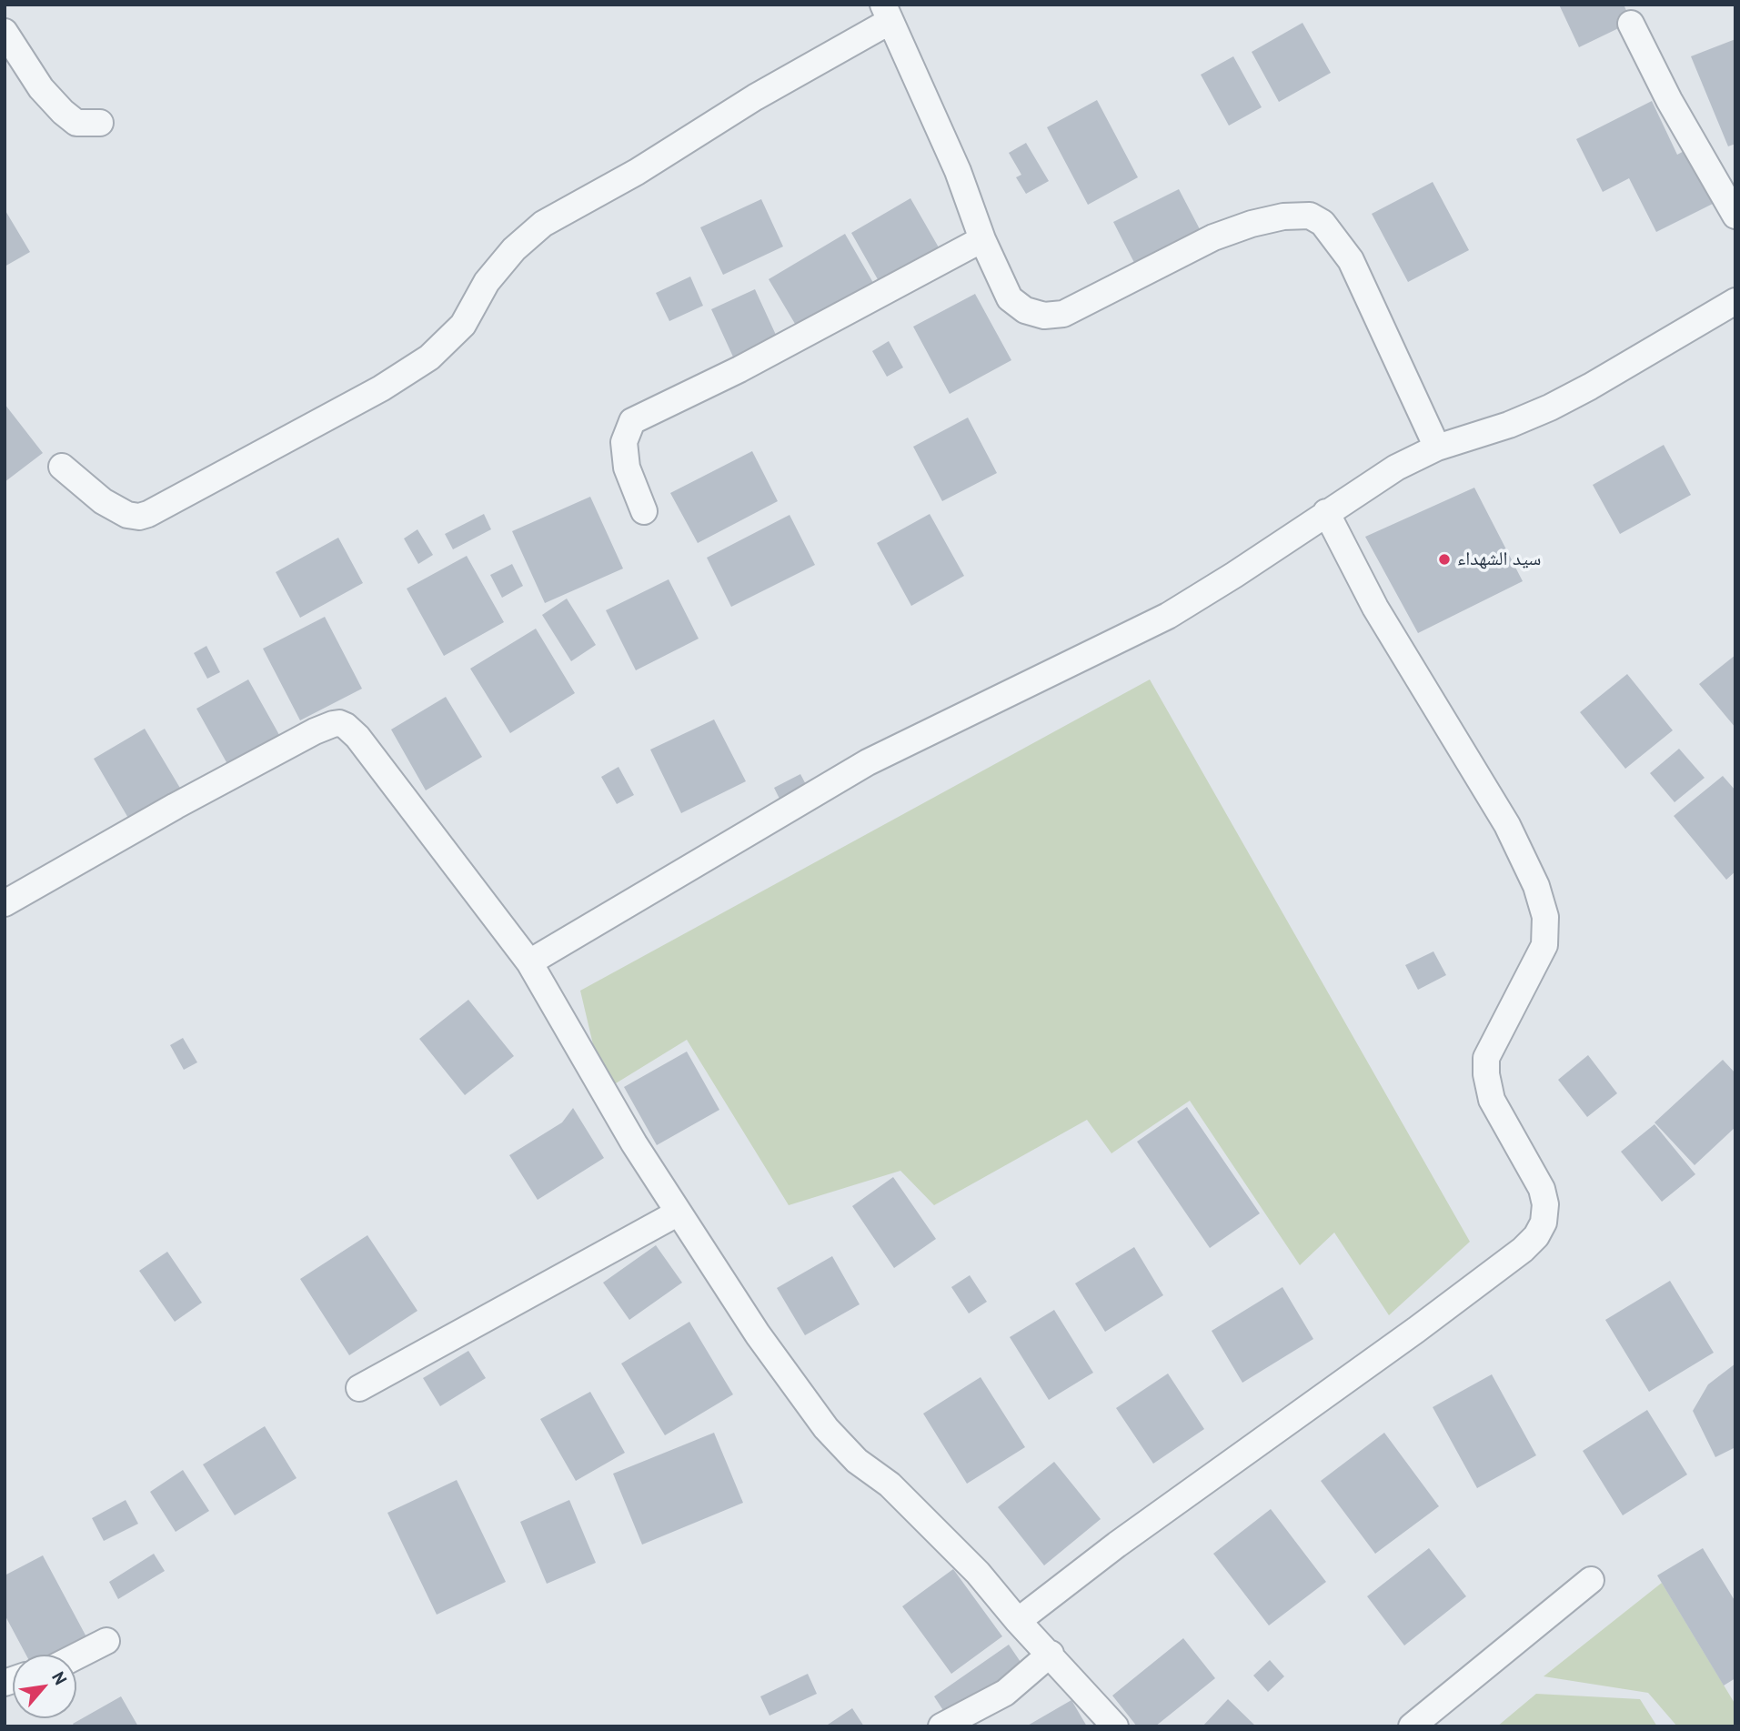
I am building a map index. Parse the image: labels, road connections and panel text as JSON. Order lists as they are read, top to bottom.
{
  "places": ["سيد الشهداء"],
  "north": "top right"
}
